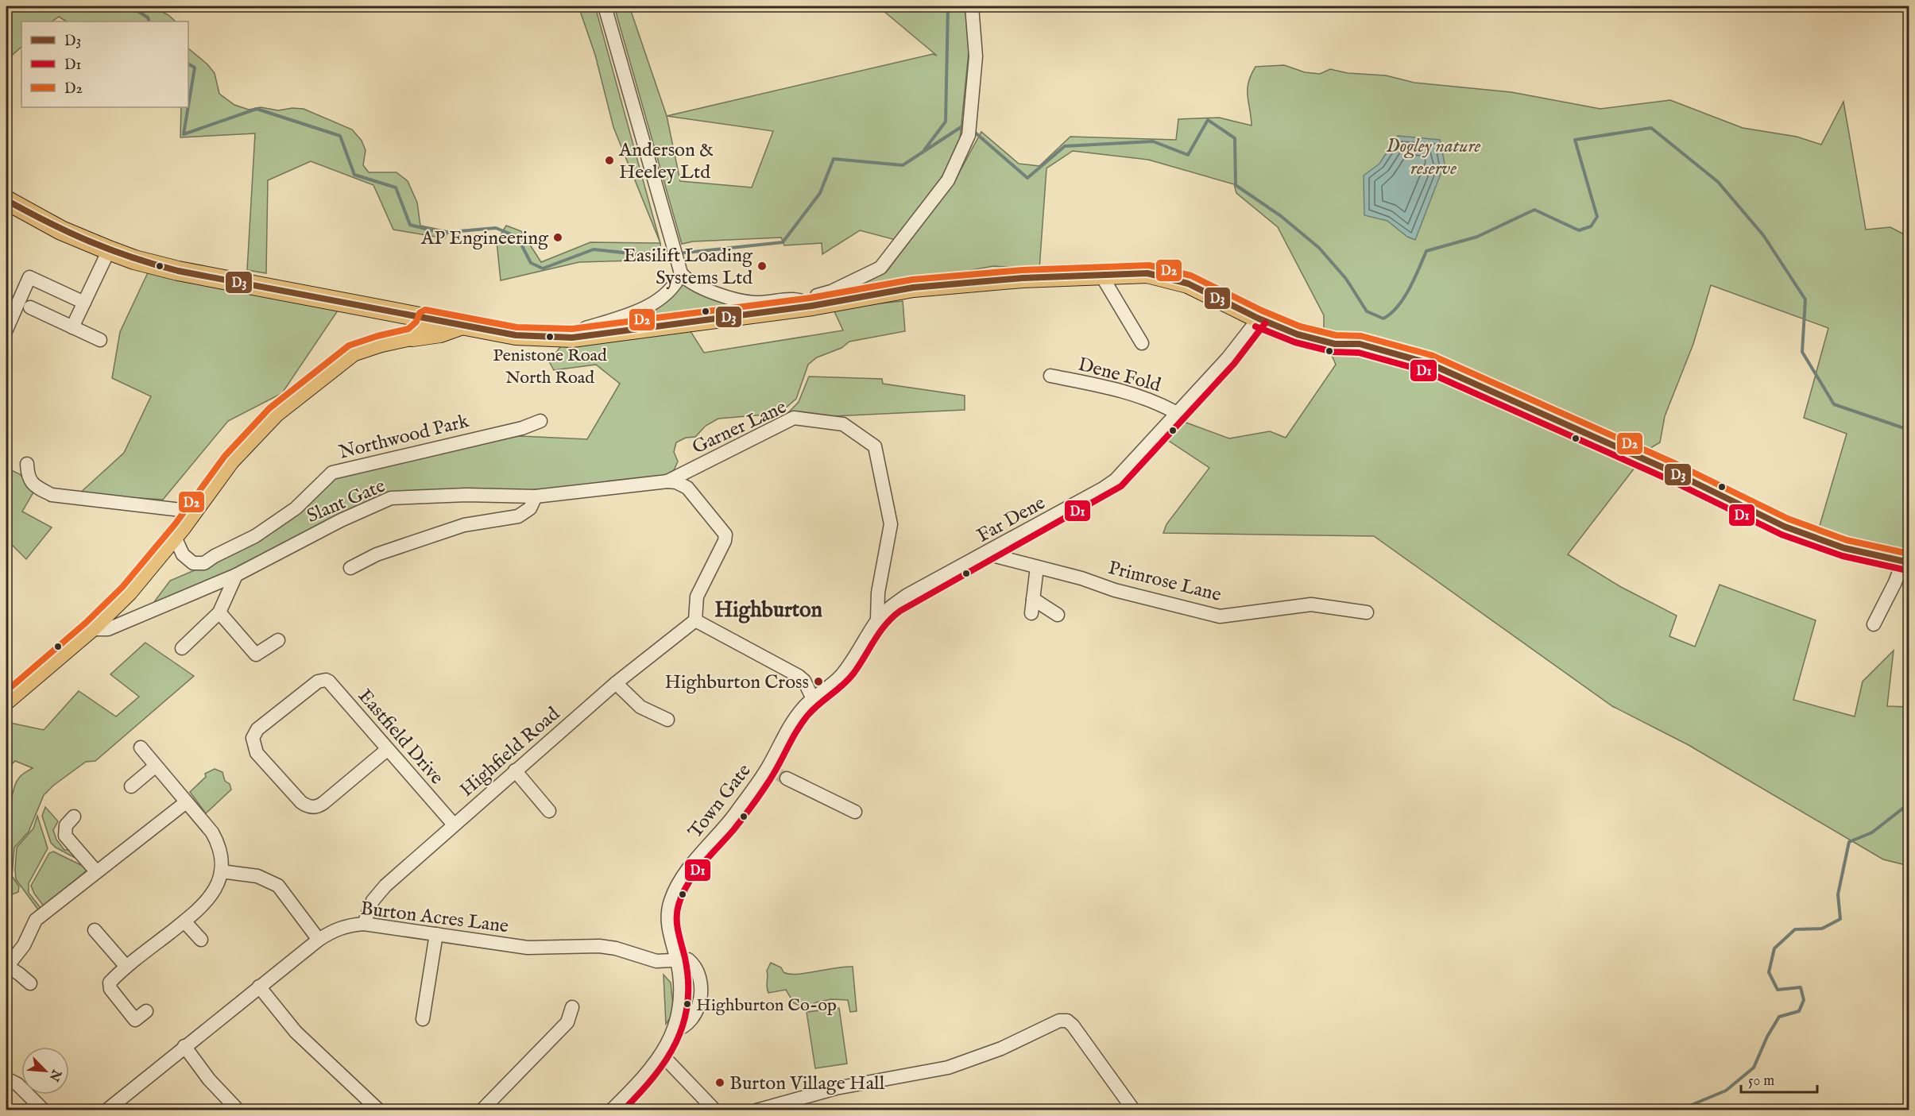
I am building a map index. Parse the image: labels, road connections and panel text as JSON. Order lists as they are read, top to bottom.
{
  "streets": {
    "street": [
      "Dene Fold",
      "Garner Lane",
      "Northwood Park",
      "Slant Gate",
      "Far Dene",
      "Primrose Lane",
      "Eastfield Drive",
      "Highfield Road",
      "Town Gate",
      "Burton Acres Lane"
    ]
  },
  "crossings": [
    ["Dene Fold", "Far Dene"],
    ["Garner Lane", "Slant Gate"],
    ["Garner Lane", "Far Dene"],
    ["Slant Gate", "Highfield Road"],
    ["Far Dene", "Primrose Lane"],
    ["Far Dene", "Town Gate"],
    ["Eastfield Drive", "Highfield Road"],
    ["Highfield Road", "Burton Acres Lane"],
    ["Town Gate", "Burton Acres Lane"]
  ],
  "districts": ["Highburton"],
  "parks": ["Dogley nature reserve"],
  "places": [
    "Anderson & Heeley Ltd",
    "AP Engineering",
    "Easilift Loading Systems Ltd",
    "Penistone Road North Road",
    "Highburton Cross",
    "Highburton Co-op",
    "Burton Village Hall"
  ],
  "lines": ["transit line D3", "transit line D2", "transit line D1"],
  "legend": ["D3", "D1", "D2"],
  "scale_bar": "50 m",
  "north": "bottom right"
}
